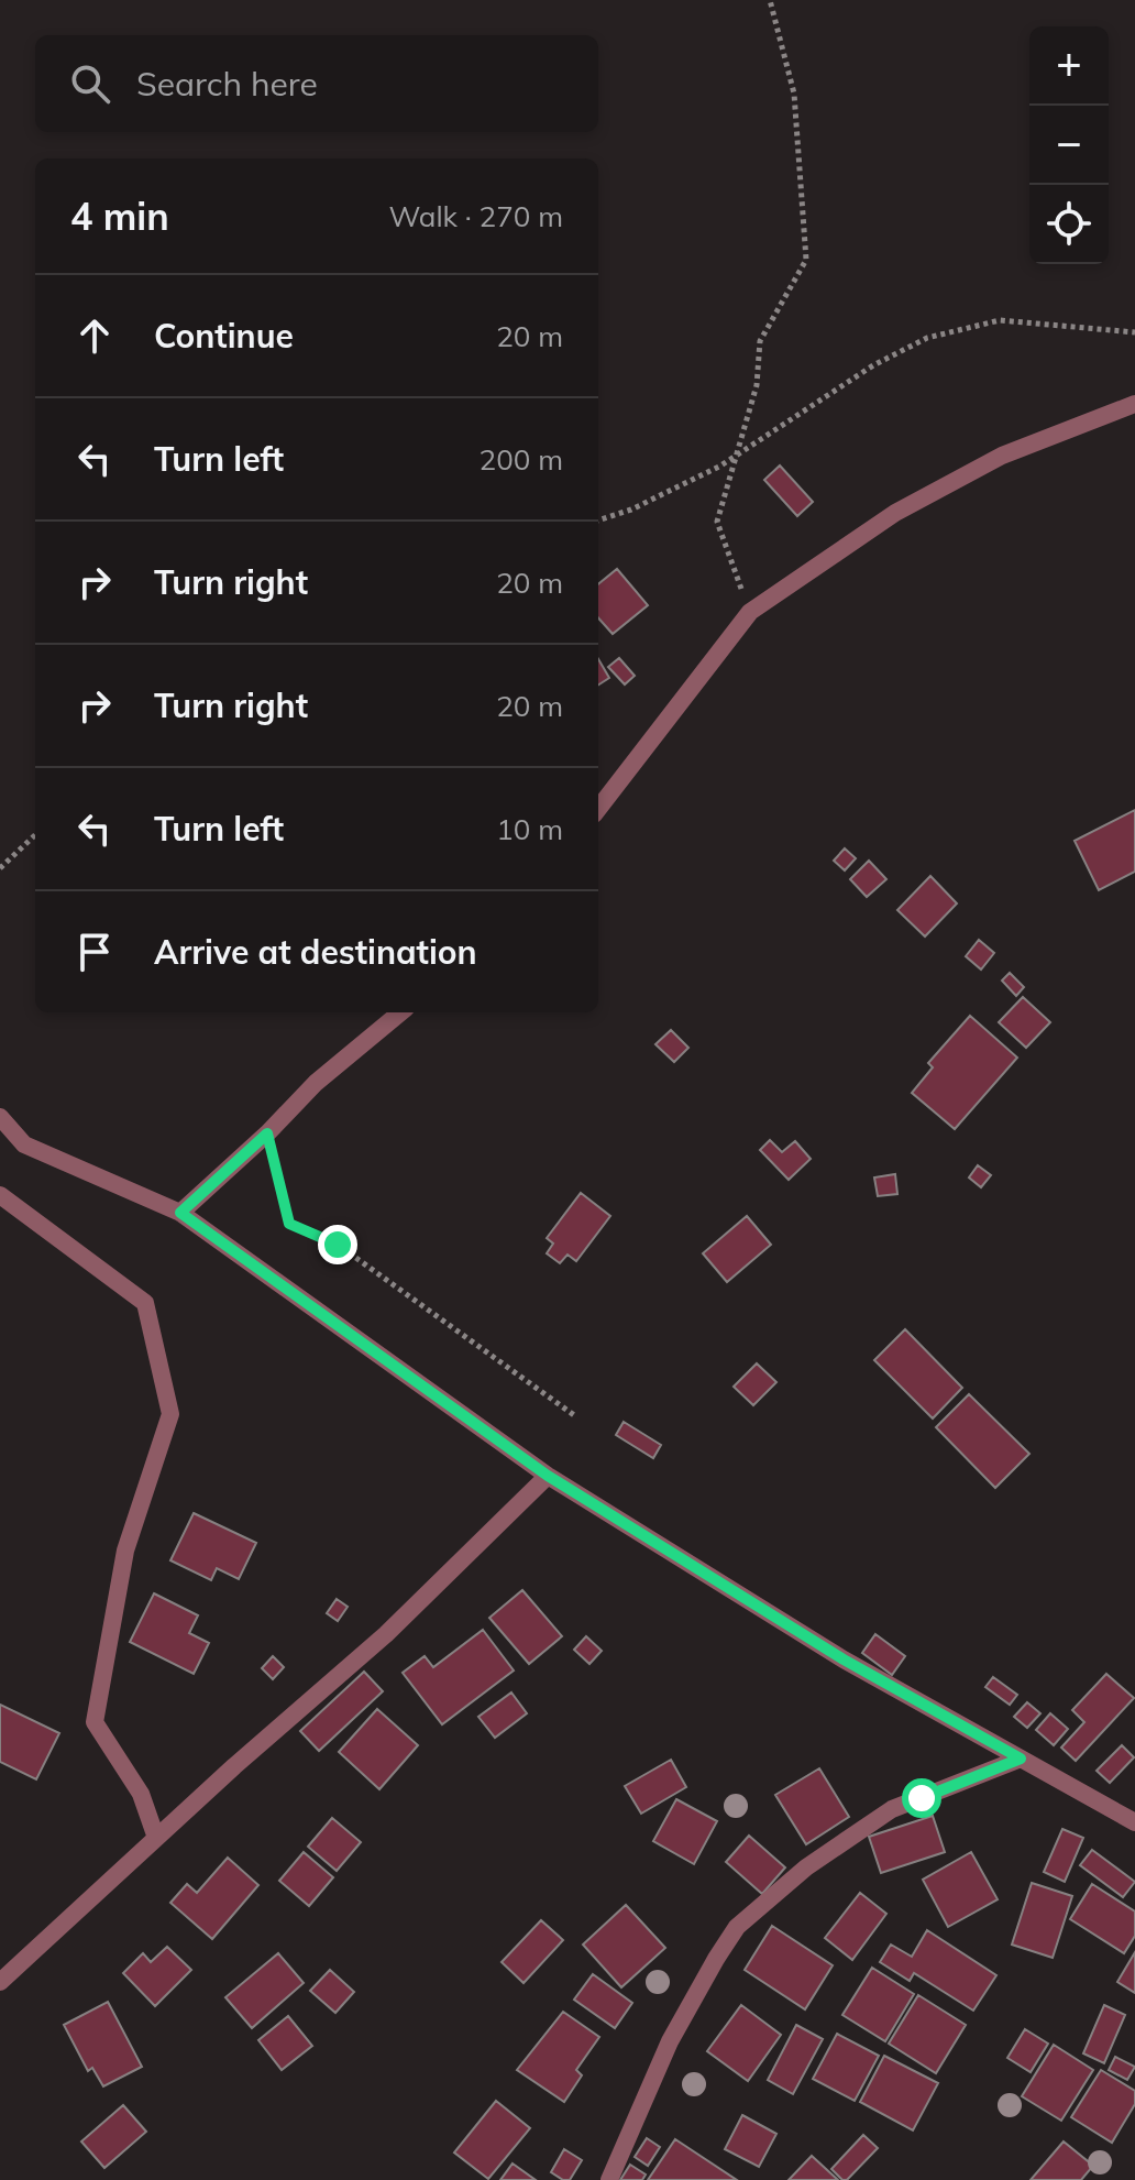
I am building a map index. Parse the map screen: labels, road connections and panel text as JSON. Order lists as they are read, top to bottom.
{
  "page": {
    "map_buttons": ["+", "−"],
    "search": "Search here",
    "heading": ["4 min", "Walk · 270 m"],
    "list": [
      ["Continue", "20 m"],
      ["Turn left", "200 m"],
      ["Turn right", "20 m"],
      ["Turn right", "20 m"],
      ["Turn left", "10 m"],
      "Arrive at destination"
    ]
  }
}
